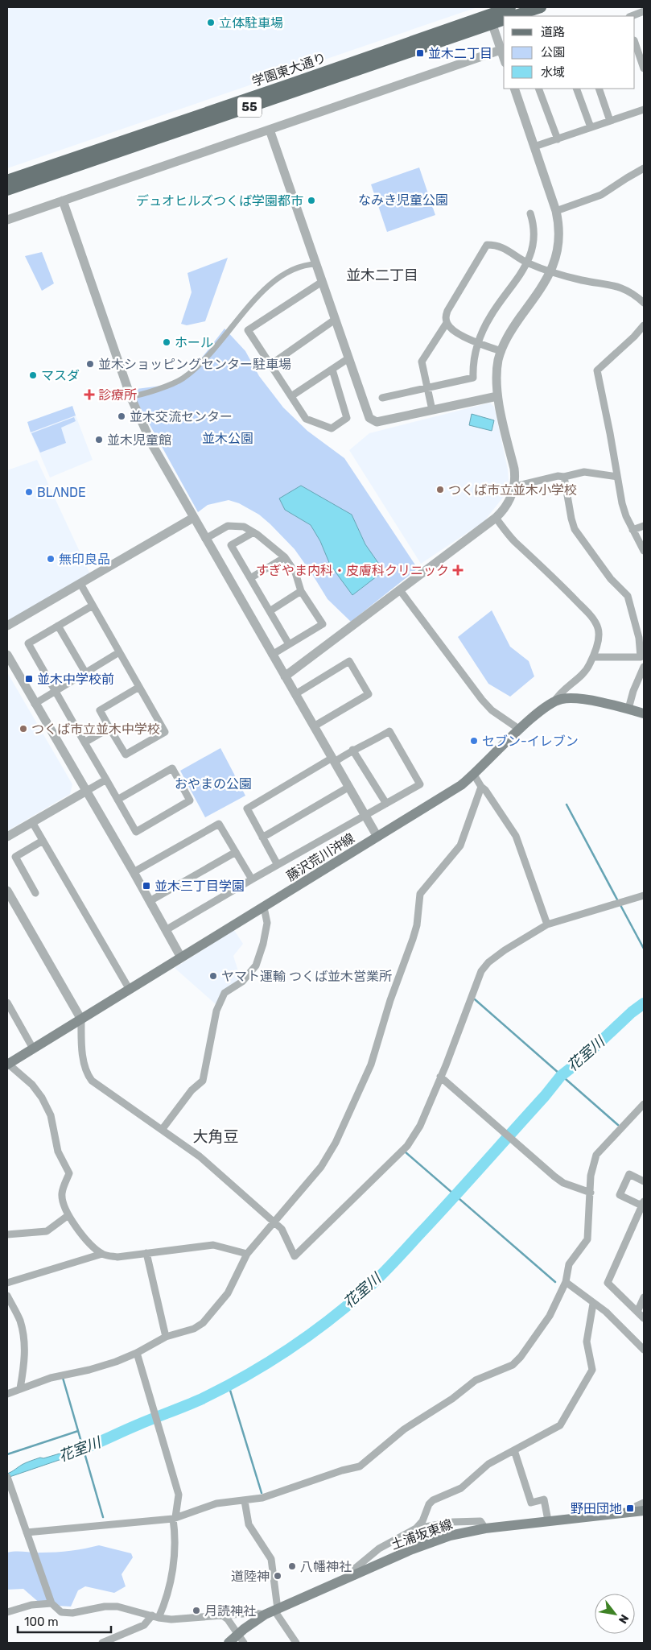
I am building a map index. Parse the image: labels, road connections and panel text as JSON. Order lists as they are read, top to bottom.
{
  "streets": {
    "main road": [
      "学園東大通り",
      "55",
      "藤沢荒川沖線",
      "土浦坂東線"
    ]
  },
  "districts": ["並木二丁目", "大角豆"],
  "water": ["花室川"],
  "parks": ["なみき児童公園", "並木公園", "おやまの公園"],
  "places": {
    "other": [
      "立体駐車場",
      "デュオヒルズつくば学園都市",
      "ホール",
      "並木ショッピングセンター駐車場",
      "マスダ",
      "並木交流センター",
      "並木児童館",
      "つくば市立並木小学校",
      "BLΛNDE",
      "無印良品",
      "つくば市立並木中学校",
      "セブン-イレブン",
      "ヤマト運輸 つくば並木営業所",
      "八幡神社",
      "道陸神",
      "月読神社"
    ],
    "transit": [
      "並木二丁目",
      "並木中学校前",
      "並木三丁目学園",
      "野田団地"
    ],
    "health": ["診療所", "すぎやま内科・皮膚科クリニック"]
  },
  "legend": ["道路", "公園", "水域"],
  "scale_bar": "100 m",
  "north": "bottom right"
}
